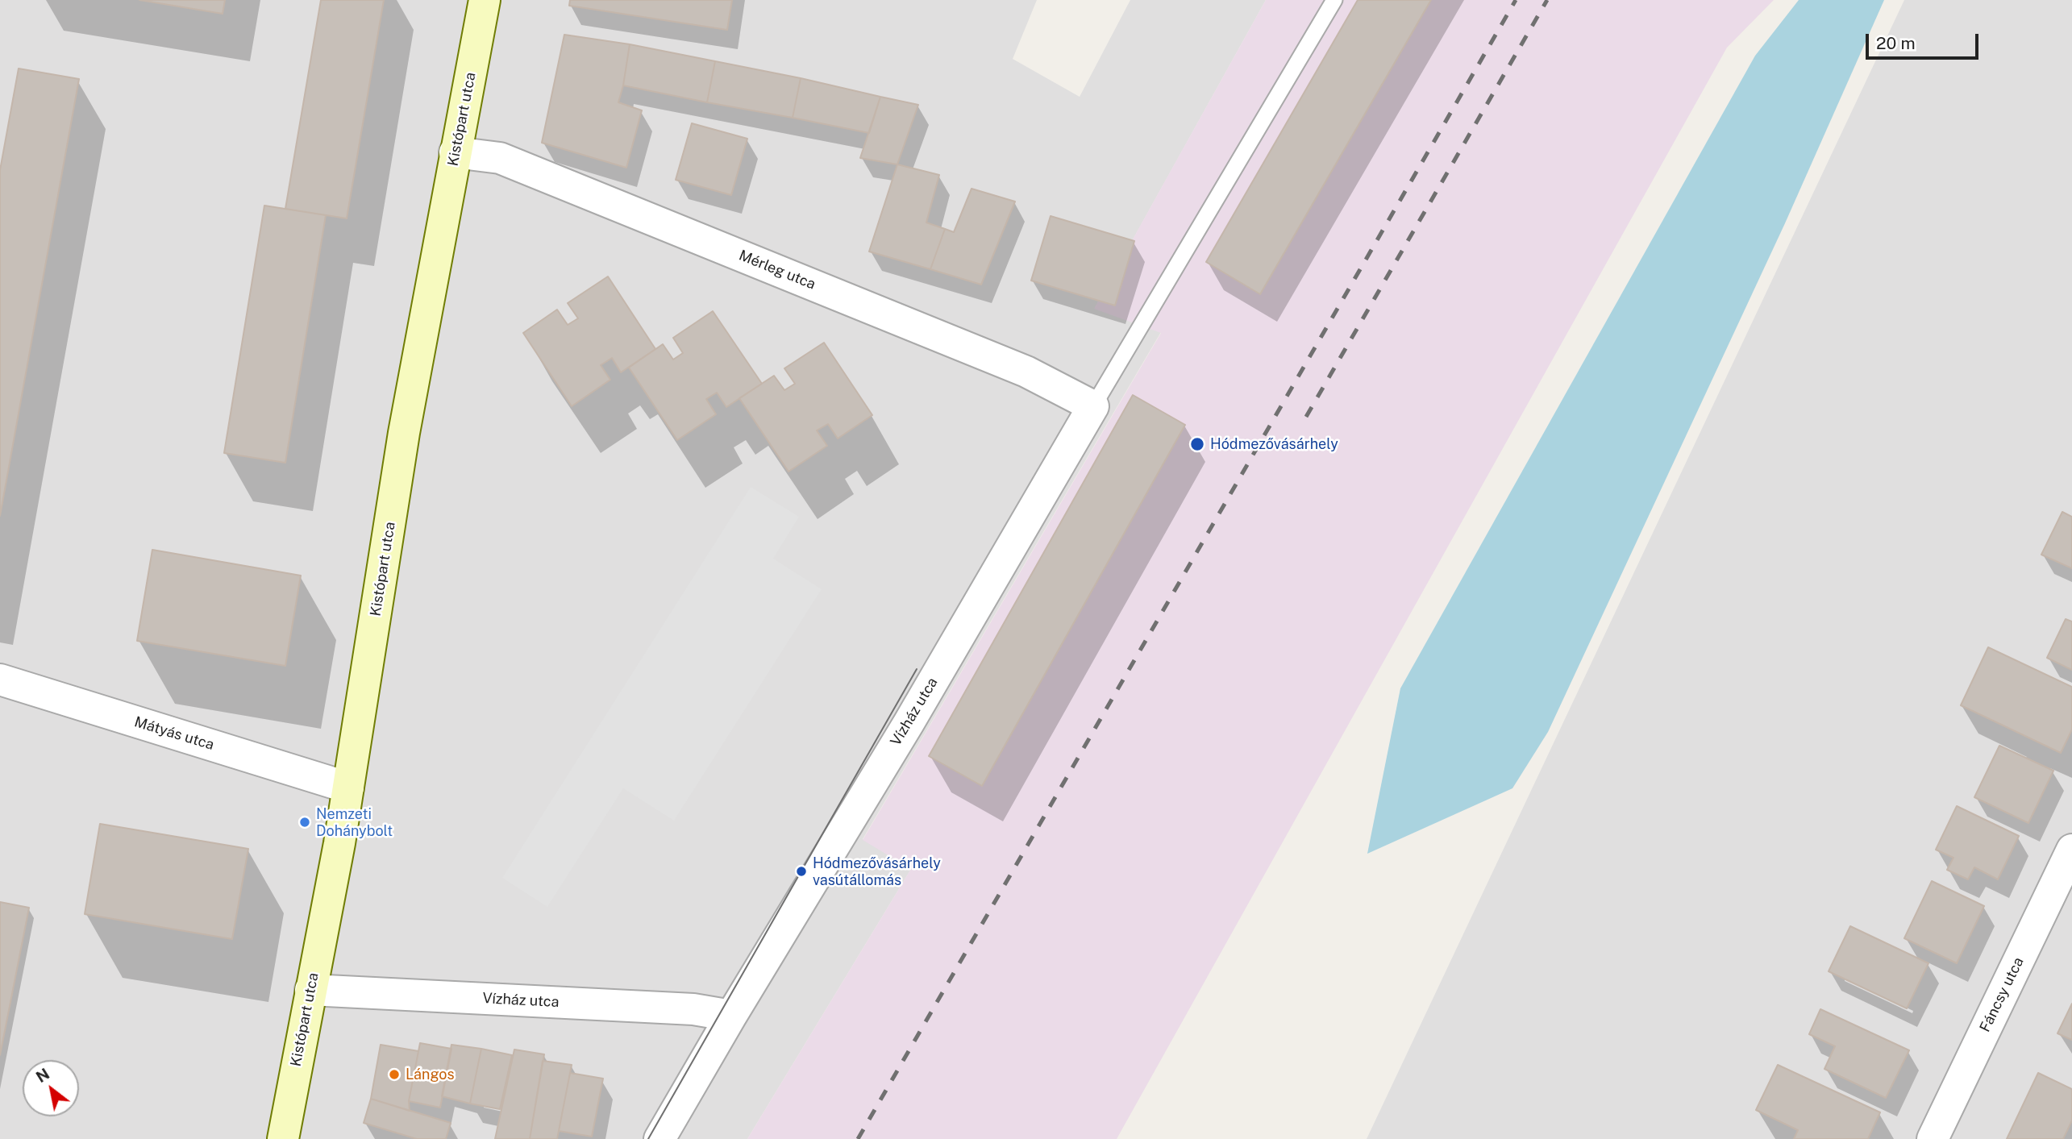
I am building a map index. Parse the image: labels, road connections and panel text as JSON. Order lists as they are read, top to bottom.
{
  "streets": {
    "street": [
      "Kistópart utca",
      "Mérleg utca",
      "Vízház utca",
      "Mátyás utca",
      "Fáncsy utca"
    ]
  },
  "crossings": [
    ["Kistópart utca", "Mérleg utca"],
    ["Kistópart utca", "Vízház utca"],
    ["Kistópart utca", "Mátyás utca"],
    ["Mérleg utca", "Vízház utca"]
  ],
  "places": [
    "Hódmezővásárhely",
    "Nemzeti Dohánybolt",
    "Hódmezővásárhely vasútállomás",
    "Lángos"
  ],
  "scale_bar": "20 m",
  "north": "top left"
}
